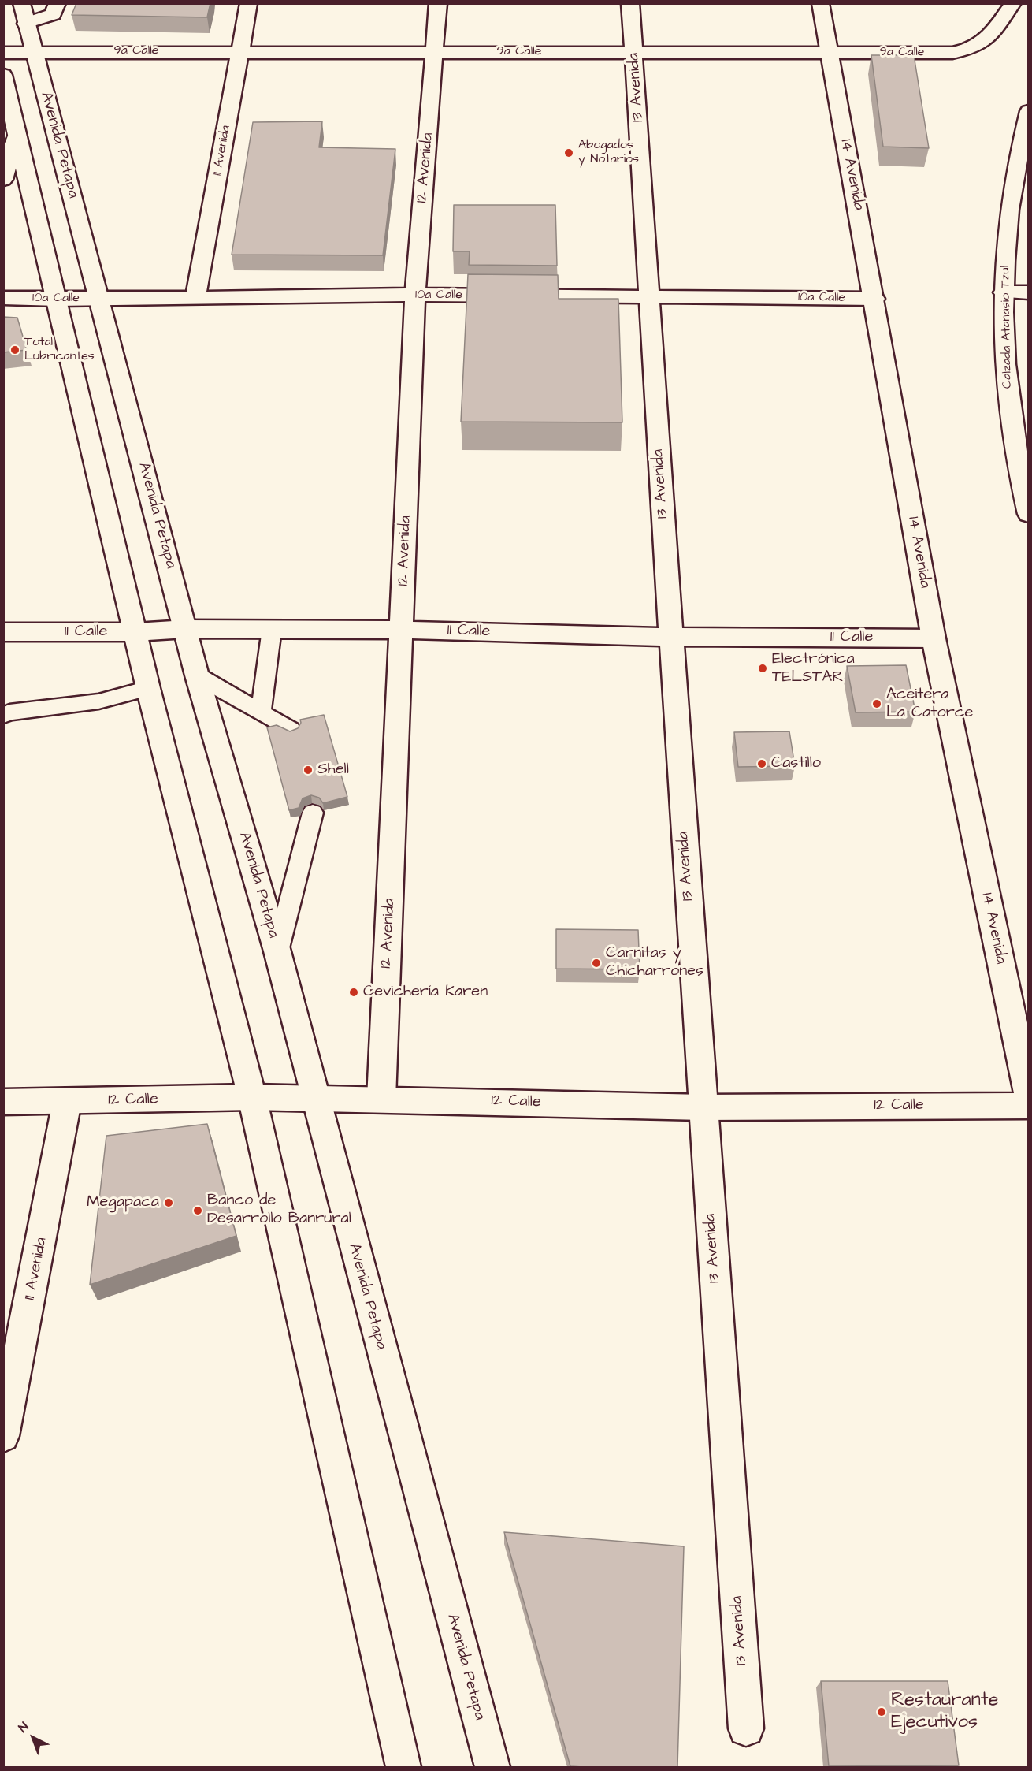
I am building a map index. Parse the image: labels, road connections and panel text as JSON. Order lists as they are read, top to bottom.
{
  "streets": {
    "street": [
      "9a Calle",
      "13 Avenida",
      "Avenida Petapa",
      "11 Avenida",
      "12 Avenida",
      "14 Avenida",
      "10a Calle",
      "Calzada Atanasio Tzul",
      "11 Calle",
      "12 Calle"
    ]
  },
  "crossings": [
    ["9a Calle", "13 Avenida"],
    ["9a Calle", "Avenida Petapa"],
    ["9a Calle", "11 Avenida"],
    ["9a Calle", "12 Avenida"],
    ["9a Calle", "14 Avenida"],
    ["13 Avenida", "10a Calle"],
    ["13 Avenida", "11 Calle"],
    ["13 Avenida", "12 Calle"],
    ["Avenida Petapa", "10a Calle"],
    ["Avenida Petapa", "11 Calle"],
    ["Avenida Petapa", "12 Calle"],
    ["11 Avenida", "10a Calle"],
    ["11 Avenida", "12 Calle"],
    ["12 Avenida", "10a Calle"],
    ["12 Avenida", "11 Calle"],
    ["12 Avenida", "12 Calle"],
    ["14 Avenida", "10a Calle"],
    ["14 Avenida", "11 Calle"]
  ],
  "places": [
    "Abogados y Notarios",
    "Total Lubricantes",
    "Electrónica TELSTAR",
    "Aceitera La Catorce",
    "Castillo",
    "Shell",
    "Carnitas y Chicharrones",
    "Cevichería Karen",
    "Megapaca",
    "Banco de Desarrollo Banrural",
    "Restaurante Ejecutivos"
  ],
  "north": "top left"
}
